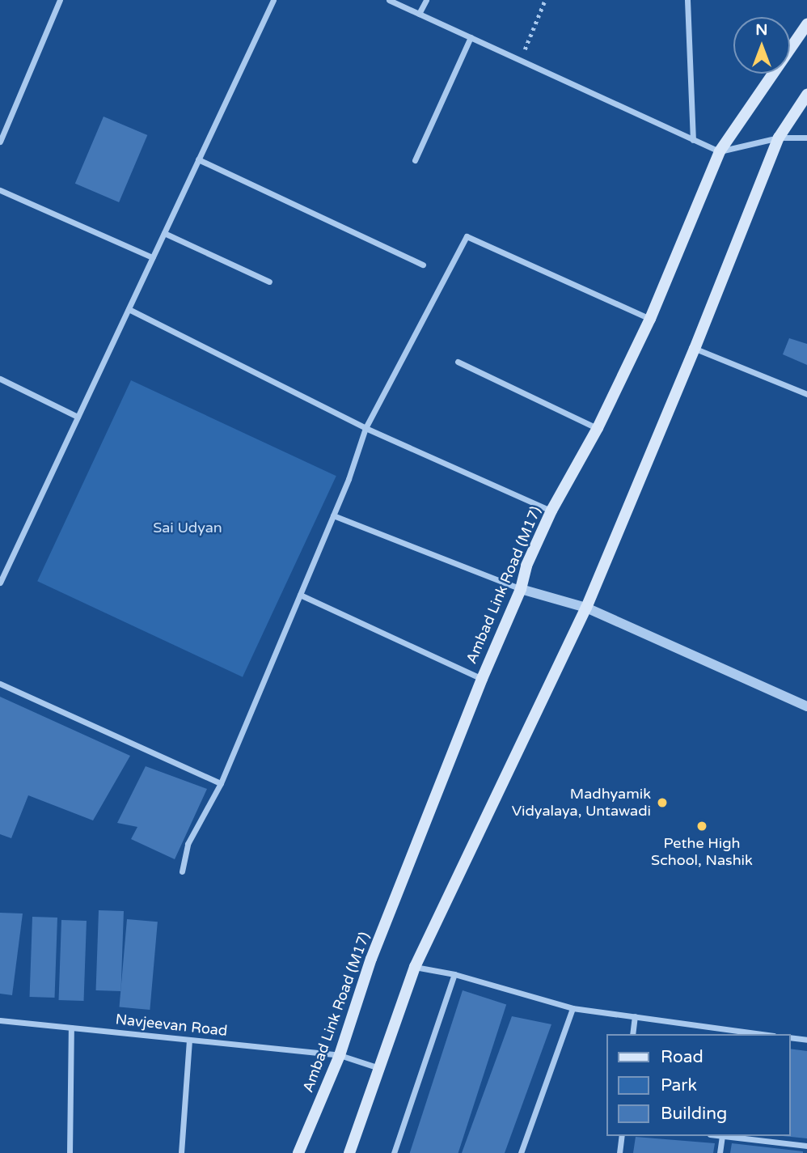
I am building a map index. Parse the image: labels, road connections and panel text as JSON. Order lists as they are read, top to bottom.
{
  "streets": {
    "main road": ["Ambad Link Road (M17)"],
    "street": ["Navjeevan Road"]
  },
  "crossings": [
    ["Ambad Link Road (M17)", "Navjeevan Road"]
  ],
  "parks": ["Sai Udyan"],
  "places": ["Madhyamik Vidyalaya, Untawadi", "Pethe High School, Nashik"],
  "legend": ["Road", "Park", "Building"],
  "north": "top"
}
